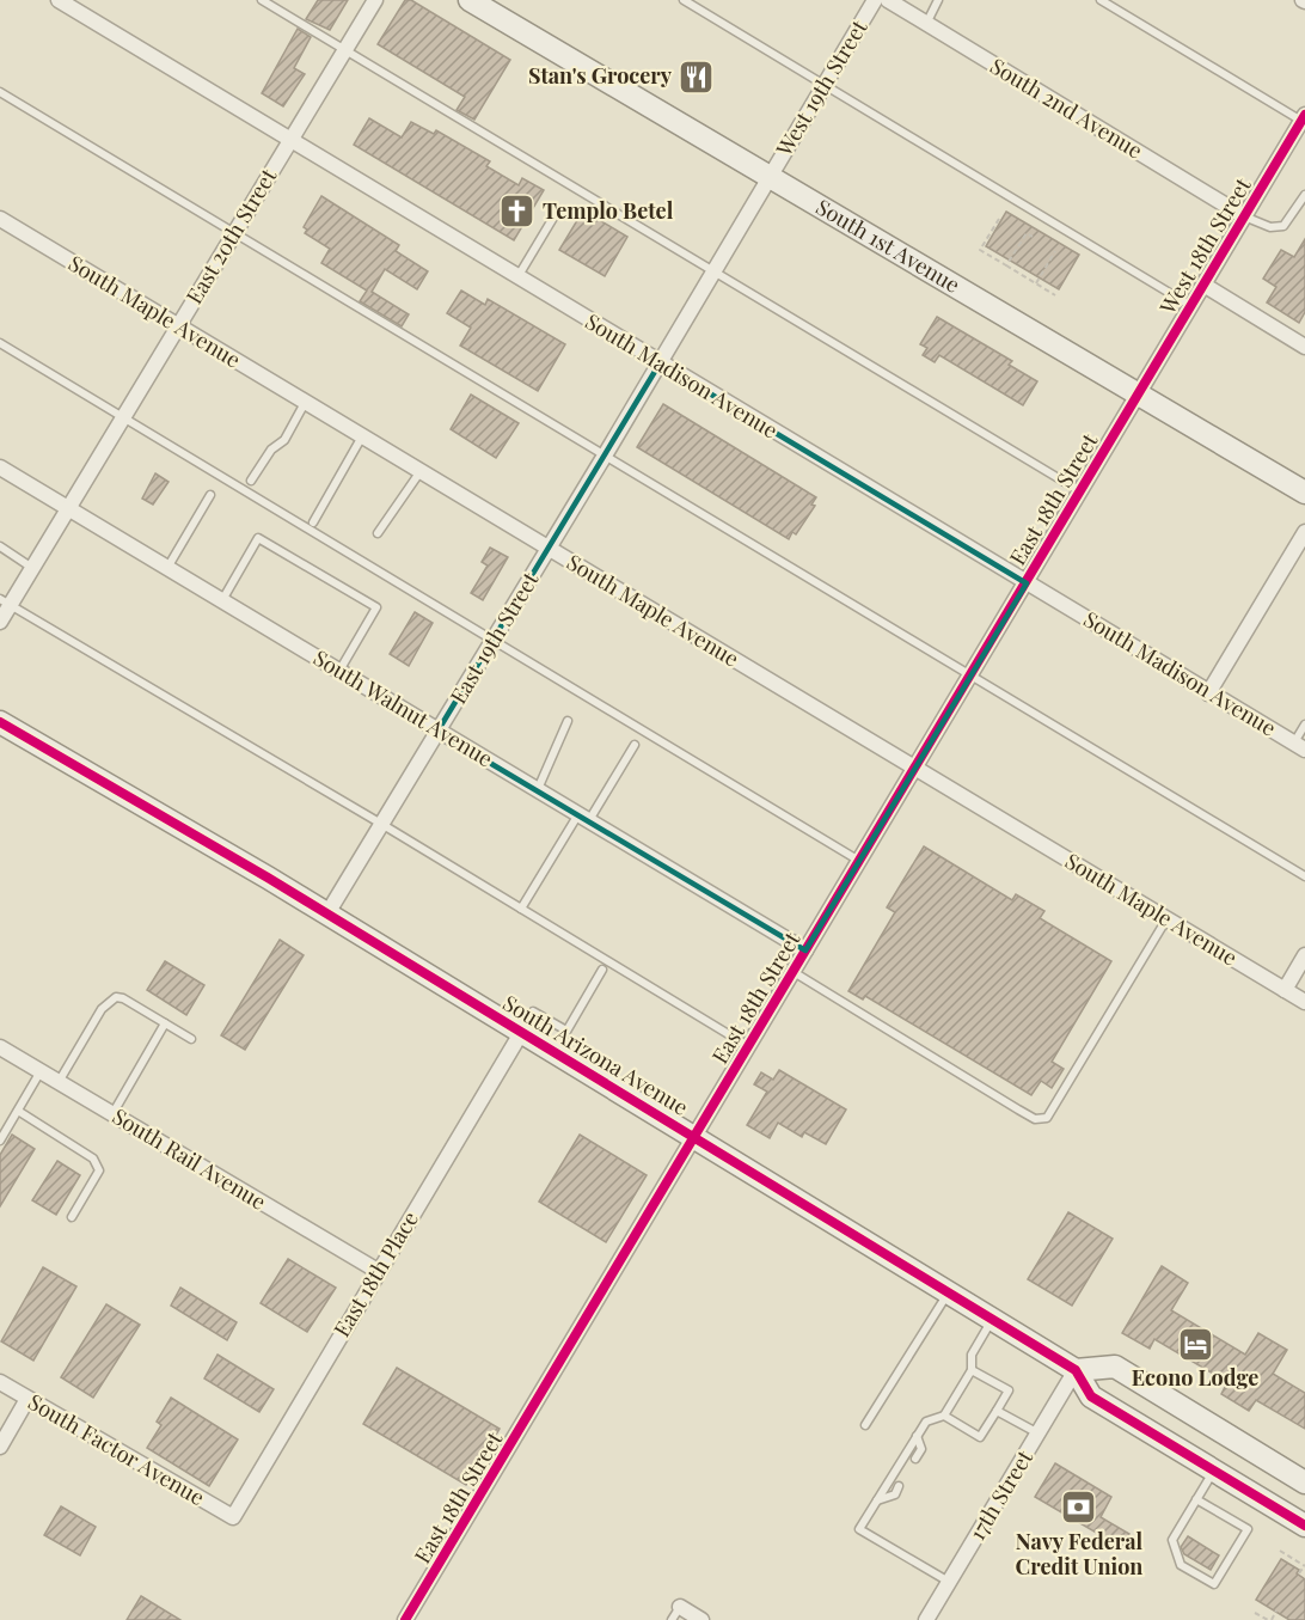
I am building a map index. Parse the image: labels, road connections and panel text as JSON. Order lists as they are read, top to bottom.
{
  "streets": {
    "street": [
      "West 19th Street",
      "South 2nd Avenue",
      "East 20th Street",
      "South 1st Avenue",
      "West 18th Street",
      "South Maple Avenue",
      "South Madison Avenue",
      "East 18th Street",
      "East 19th Street",
      "South Walnut Avenue",
      "South Arizona Avenue",
      "South Rail Avenue",
      "East 18th Place",
      "South Factor Avenue",
      "17th Street"
    ]
  },
  "crossings": [
    ["West 19th Street", "South 1st Avenue"],
    ["West 19th Street", "East 19th Street"],
    ["South 2nd Avenue", "West 18th Street"],
    ["East 20th Street", "South Maple Avenue"],
    ["East 20th Street", "South Madison Avenue"],
    ["East 20th Street", "South Walnut Avenue"],
    ["South 1st Avenue", "West 18th Street"],
    ["South 1st Avenue", "East 18th Street"],
    ["South 1st Avenue", "East 19th Street"],
    ["West 18th Street", "East 18th Street"],
    ["South Maple Avenue", "East 18th Street"],
    ["South Maple Avenue", "East 19th Street"],
    ["South Madison Avenue", "East 18th Street"],
    ["South Madison Avenue", "East 19th Street"],
    ["East 18th Street", "South Walnut Avenue"],
    ["East 18th Street", "South Arizona Avenue"],
    ["East 19th Street", "South Walnut Avenue"],
    ["East 19th Street", "South Arizona Avenue"],
    ["South Arizona Avenue", "East 18th Place"],
    ["South Arizona Avenue", "17th Street"],
    ["South Rail Avenue", "East 18th Place"],
    ["East 18th Place", "South Factor Avenue"]
  ],
  "places": {
    "restaurant": ["Stan's Grocery"],
    "church": ["Templo Betel"],
    "hotel": ["Econo Lodge"],
    "bank": ["Navy Federal Credit Union"]
  }
}
